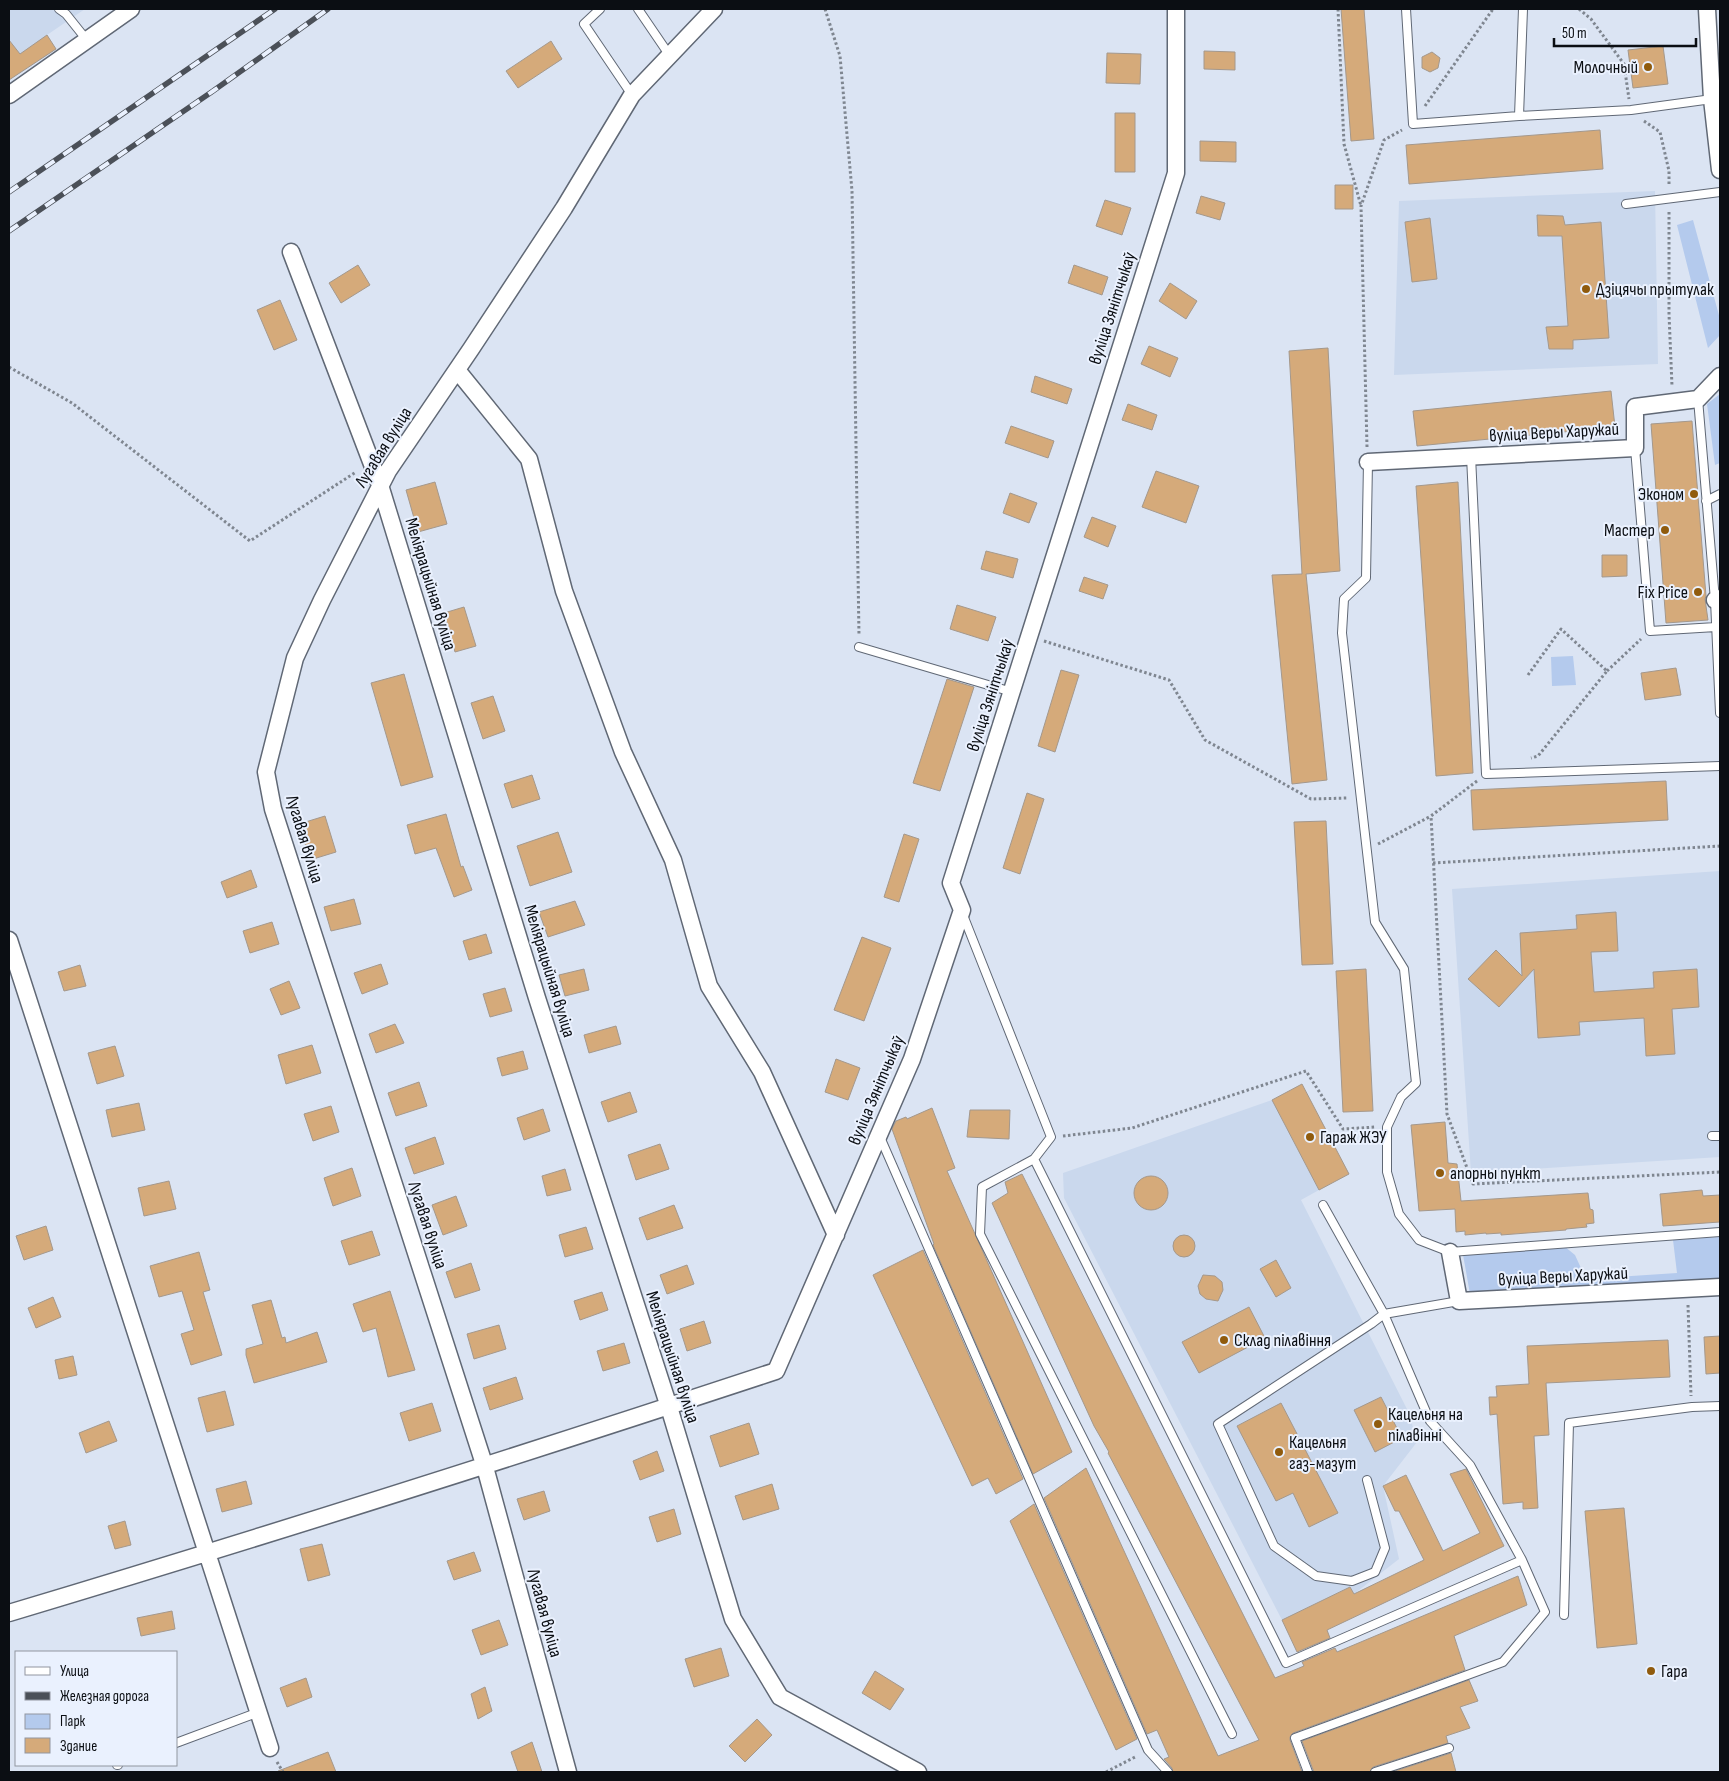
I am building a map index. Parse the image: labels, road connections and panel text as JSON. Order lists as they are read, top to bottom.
{
  "streets": {
    "street": [
      "вуліца Зянітчыкаў",
      "вуліца Веры Харужай",
      "Лугавая вуліца",
      "Меліярацыйная вуліца"
    ]
  },
  "crossings": [
    ["вуліца Зянітчыкаў", "Меліярацыйная вуліца"],
    ["Лугавая вуліца", "Меліярацыйная вуліца"]
  ],
  "places": [
    "Молочный",
    "Дзіцячы прытулак",
    "Эконом",
    "Мастер",
    "Fix Price",
    "Гараж ЖЭУ",
    "апорны пункт",
    "Склад пілавіння",
    "Кацельня на пілавінні",
    "Кацельня газ-мазут",
    "Гара"
  ],
  "legend": [
    "Улица",
    "Железная дорога",
    "Парк",
    "Здание"
  ],
  "scale_bar": "50 m"
}
